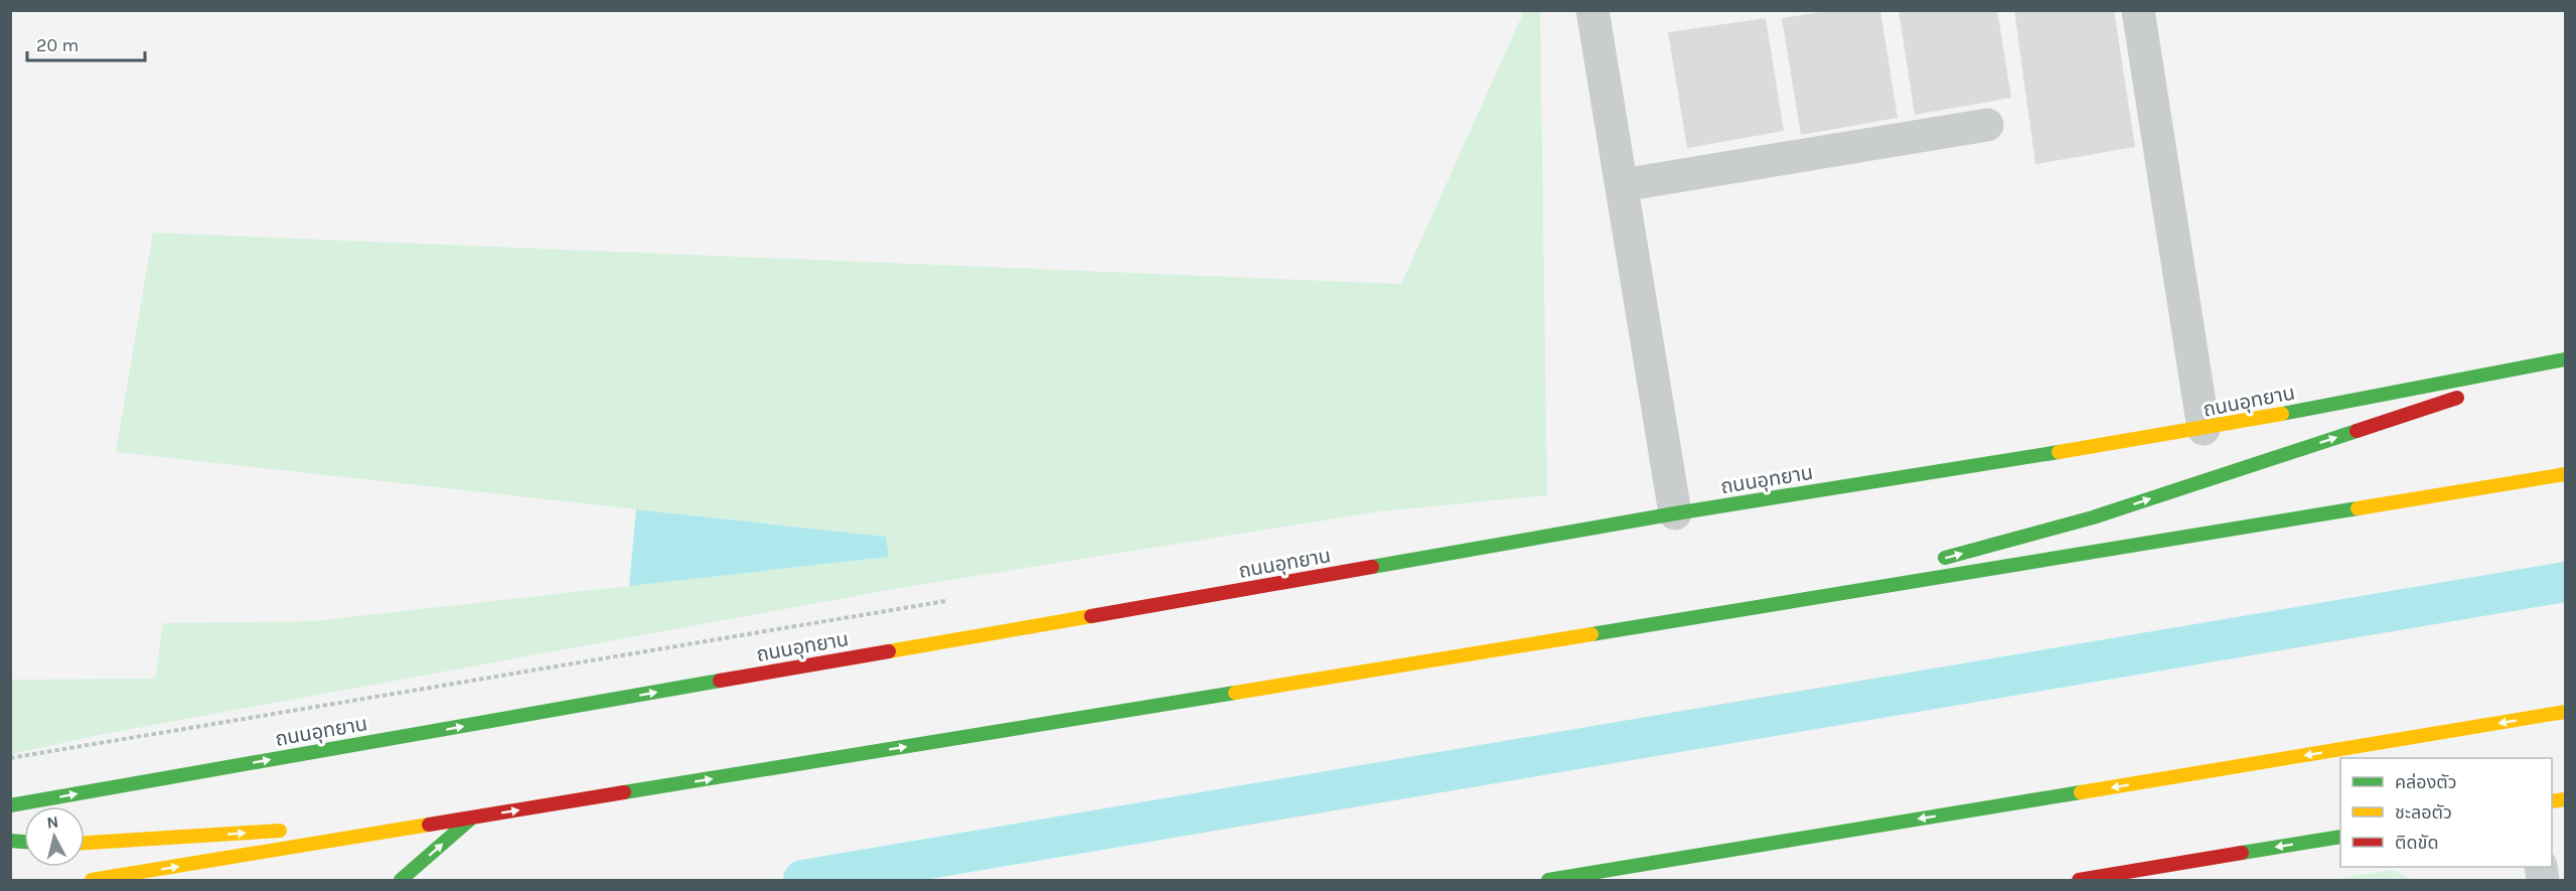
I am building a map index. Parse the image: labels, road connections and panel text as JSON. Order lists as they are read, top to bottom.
{
  "streets": {
    "main road": ["ถนนอุทยาน"]
  },
  "legend": ["คล่องตัว", "ชะลอตัว", "ติดขัด"],
  "scale_bar": "20 m",
  "north": "top"
}
